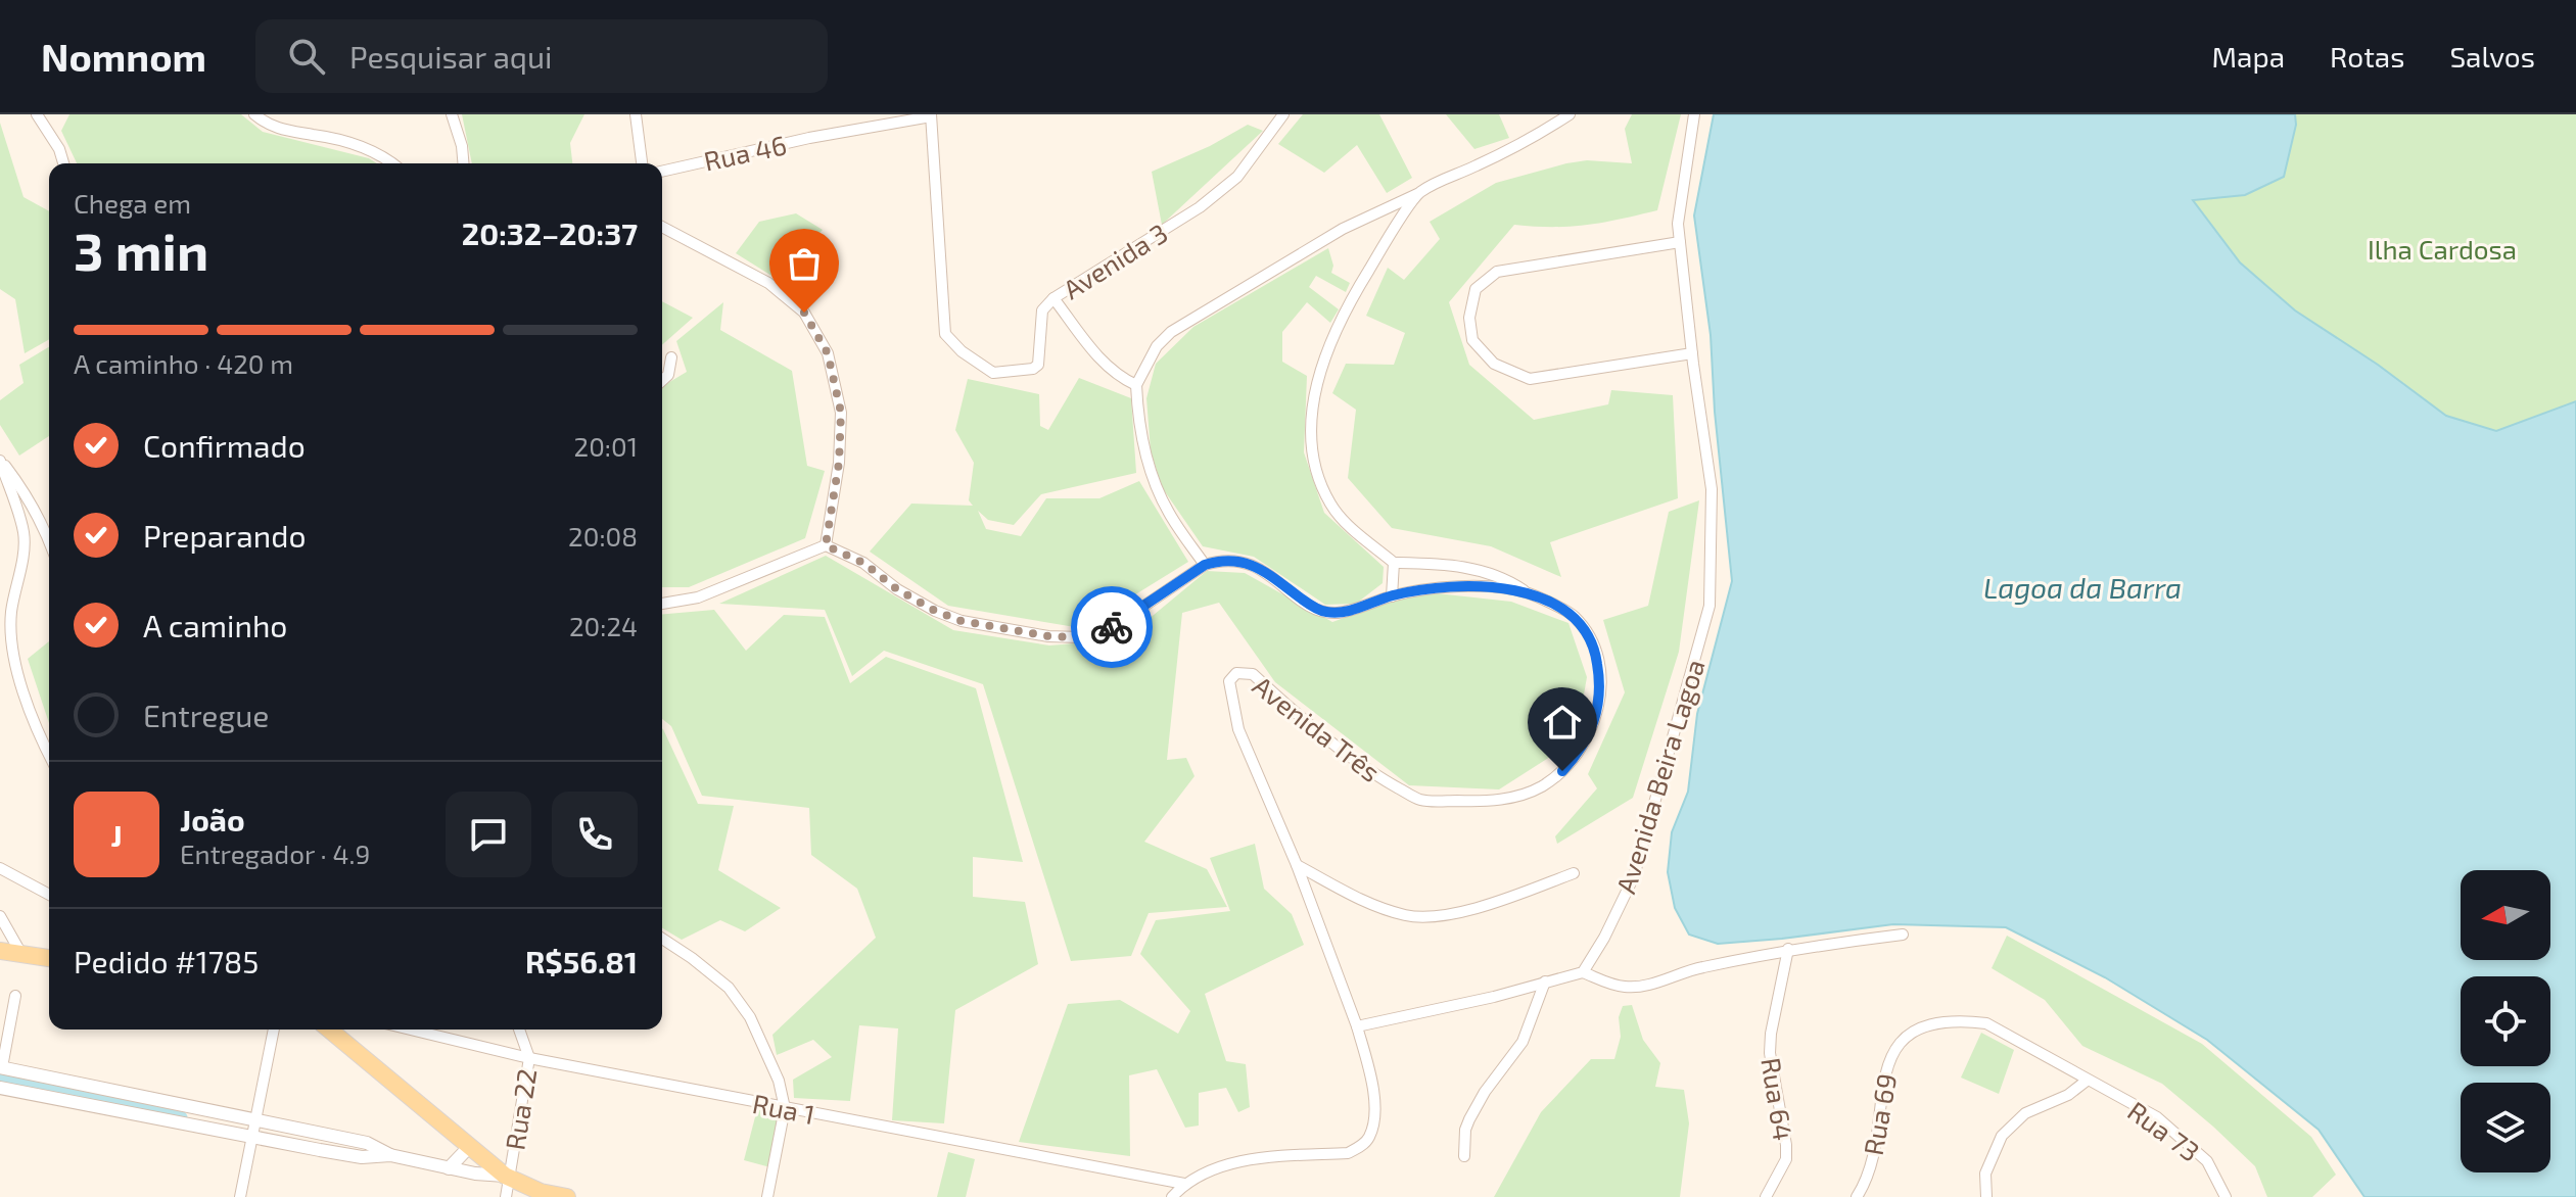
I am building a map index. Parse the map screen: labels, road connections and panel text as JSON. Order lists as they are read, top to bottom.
{
  "streets": {
    "street": [
      "Rua 46",
      "Avenida 3",
      "Avenida Três",
      "Avenida Beira Lagoa",
      "Rua 64",
      "Rua 1",
      "Rua 22",
      "Rua 69",
      "Rua 73"
    ]
  },
  "crossings": [
    ["Rua 46", "Avenida 3"],
    ["Rua 1", "Rua 22"],
    ["Rua 69", "Rua 73"]
  ],
  "water": ["Lagoa da Barra"],
  "parks": ["Ilha Cardosa"],
  "north": "left",
  "page": {
    "header": "Nomnom",
    "search": "Pesquisar aqui",
    "nav": ["Mapa", "Rotas", "Salvos"],
    "heading": ["3 min", "Chega em", "20:32–20:37"],
    "panel": [
      "João",
      "Entregador · 4.9",
      "Pedido #1785",
      "R$56.81"
    ],
    "bar": "A caminho · 420 m",
    "list": [
      ["Confirmado", "20:01"],
      ["Preparando", "20:08"],
      ["A caminho", "20:24"],
      "Entregue"
    ],
    "round": "J"
  }
}
